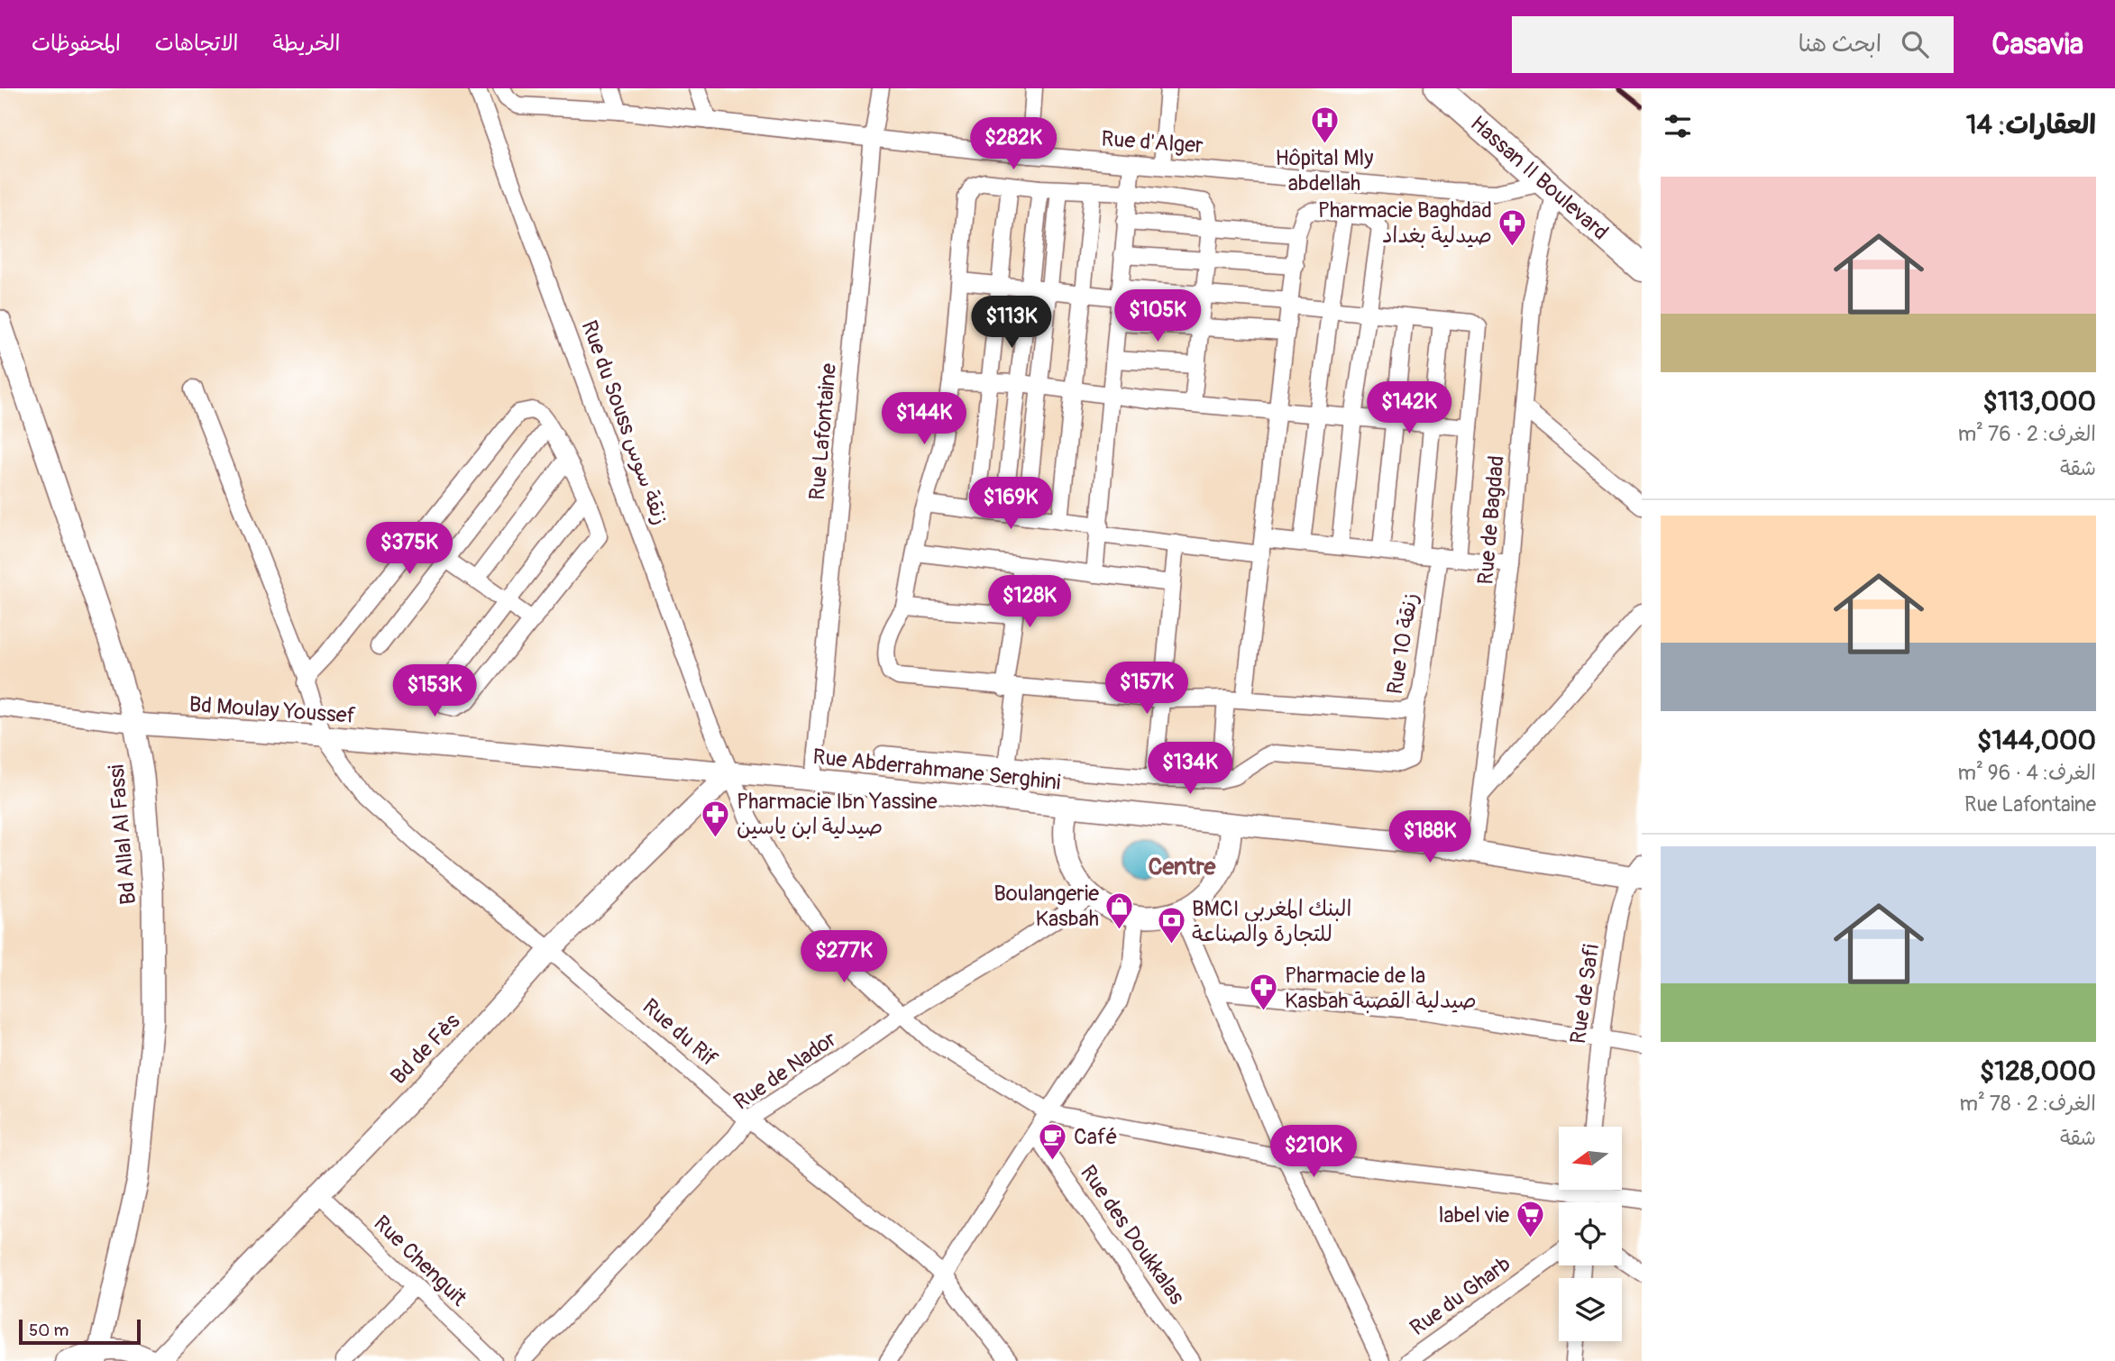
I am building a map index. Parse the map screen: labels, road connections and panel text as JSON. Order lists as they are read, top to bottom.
{
  "streets": {
    "main road": ["Hassan II Boulevard"],
    "street": [
      "Rue d'Alger",
      "Rue du Souss زنقة سوس",
      "Rue Lafontaine",
      "Rue de Bagdad",
      "Rue 10 زنقة",
      "Bd Moulay Youssef",
      "Rue Abderrahmane Serghini",
      "Bd Allal Al Fassi",
      "Rue de Safi",
      "Rue du Rif",
      "Bd de Fès",
      "Rue de Nador",
      "Rue des Doukkalas",
      "Rue Chenguit",
      "Rue du Gharb"
    ]
  },
  "crossings": [
    ["Rue d'Alger", "Hassan II Boulevard"],
    ["Rue d'Alger", "Rue Lafontaine"],
    ["Rue d'Alger", "Rue de Bagdad"],
    ["Hassan II Boulevard", "Rue de Bagdad"],
    ["Rue du Souss زنقة سوس", "Bd Moulay Youssef"],
    ["Rue du Souss زنقة سوس", "Rue Abderrahmane Serghini"],
    ["Rue du Souss زنقة سوس", "Bd de Fès"],
    ["Rue du Souss زنقة سوس", "Rue de Nador"],
    ["Rue Lafontaine", "Rue Abderrahmane Serghini"],
    ["Bd Moulay Youssef", "Rue Abderrahmane Serghini"],
    ["Bd Moulay Youssef", "Bd Allal Al Fassi"],
    ["Bd Moulay Youssef", "Rue du Rif"],
    ["Bd Moulay Youssef", "Bd de Fès"],
    ["Rue Abderrahmane Serghini", "Bd de Fès"],
    ["Rue Abderrahmane Serghini", "Rue de Nador"],
    ["Rue du Rif", "Bd de Fès"],
    ["Rue du Rif", "Rue de Nador"],
    ["Bd de Fès", "Rue Chenguit"]
  ],
  "districts": ["Centre"],
  "places": {
    "hospital": ["Hôpital Mly abdellah"],
    "pharmacy": ["Pharmacie Baghdad صيدلية بغداد", "Pharmacie Ibn Yassine صيدلية ابن ياسين", "Pharmacie de la Kasbah صيدلية القصبة"],
    "shop": ["Boulangerie Kasbah"],
    "bank": ["BMCI البنك المغربي للتجارة والصناعة"],
    "cafe": ["Café"],
    "supermarket": ["label vie"]
  },
  "scale_bar": "50 m",
  "north": "left",
  "page": {
    "header": "Casavia",
    "search": "ابحث هنا",
    "nav": ["الخريطة", "الاتجاهات", "المحفوظات"],
    "heading": "العقارات: 14",
    "price": [
      "$282K",
      "$105K",
      "$113K",
      "$142K",
      "$144K",
      "$169K",
      "$375K",
      "$128K",
      "$157K",
      "$153K",
      "$134K",
      "$188K",
      "$277K",
      "$210K"
    ],
    "list": [
      {
        "name": "$113,000",
        "note": "الغرف: 2 · 76 m² · شقة"
      },
      {
        "name": "$144,000",
        "note": "الغرف: 4 · 96 m² · Rue Lafontaine"
      },
      {
        "name": "$128,000",
        "note": "الغرف: 2 · 78 m² · شقة"
      }
    ],
    "scale": "50 m"
  }
}
